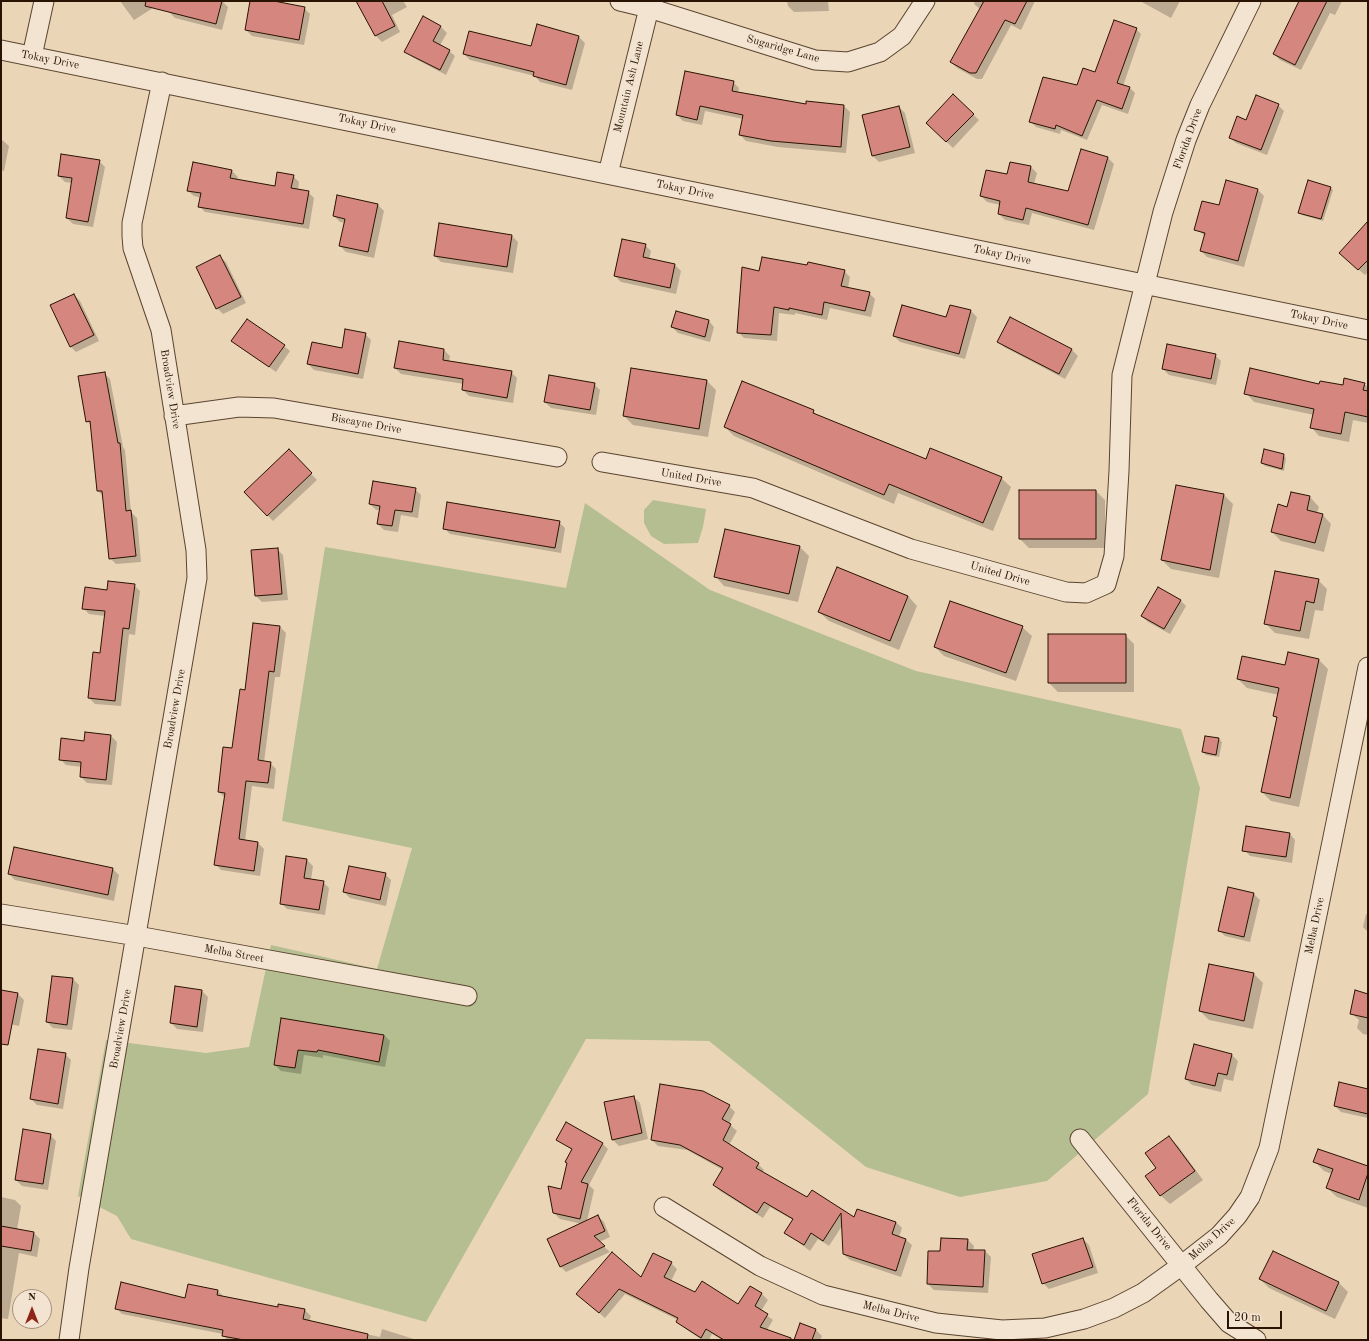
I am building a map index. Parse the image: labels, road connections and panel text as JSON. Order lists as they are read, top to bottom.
{
  "streets": {
    "street": [
      "Sugaridge Lane",
      "Tokay Drive",
      "Mountain Ash Lane",
      "Florida Drive",
      "Broadview Drive",
      "Biscayne Drive",
      "United Drive",
      "Melba Drive",
      "Melba Street"
    ]
  },
  "crossings": [
    ["Sugaridge Lane", "Mountain Ash Lane"],
    ["Tokay Drive", "Mountain Ash Lane"],
    ["Tokay Drive", "Florida Drive"],
    ["Tokay Drive", "Broadview Drive"],
    ["Tokay Drive", "United Drive"],
    ["Florida Drive", "United Drive"],
    ["Florida Drive", "Melba Drive"],
    ["Broadview Drive", "Biscayne Drive"],
    ["Broadview Drive", "Melba Street"]
  ],
  "scale_bar": "20 m",
  "north": "top"
}
